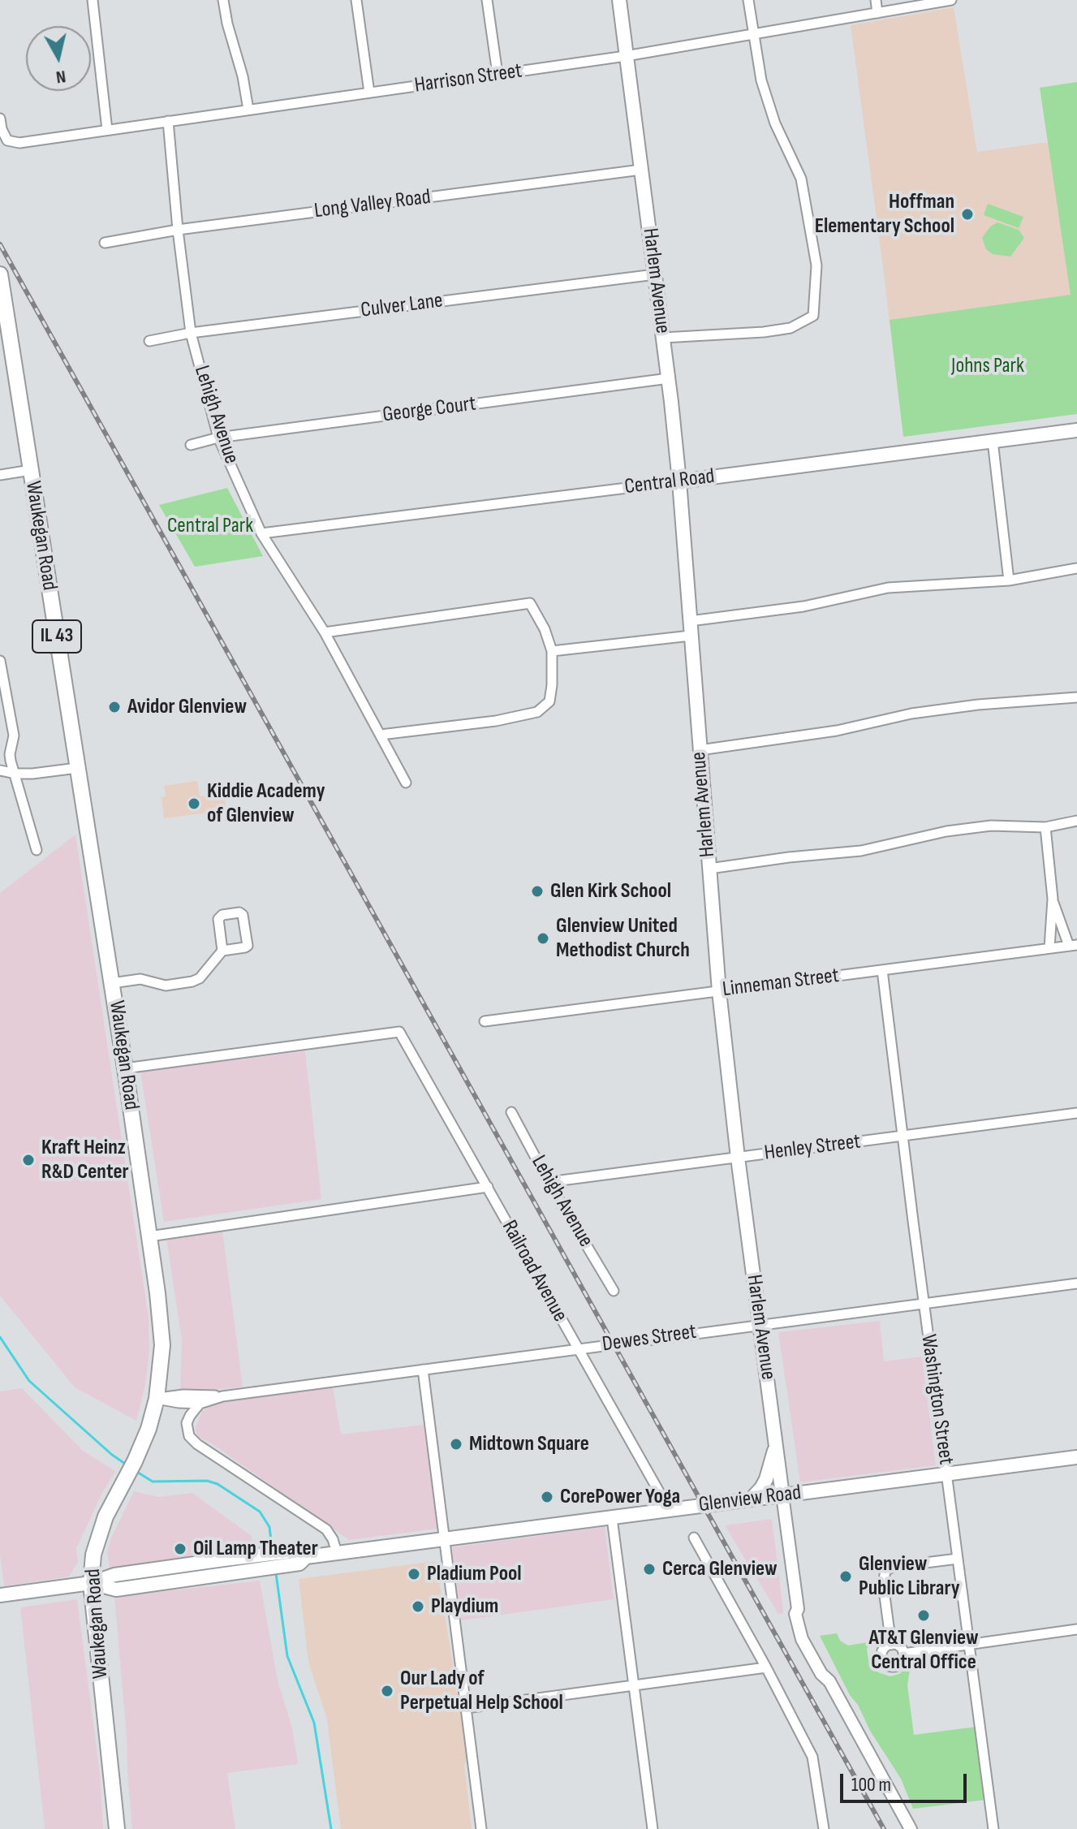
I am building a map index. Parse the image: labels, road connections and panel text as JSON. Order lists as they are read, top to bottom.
{
  "streets": {
    "main road": [
      "Harlem Avenue",
      "Central Road",
      "Waukegan Road",
      "IL 43",
      "Glenview Road"
    ],
    "street": [
      "Harrison Street",
      "Long Valley Road",
      "Culver Lane",
      "George Court",
      "Lehigh Avenue",
      "Linneman Street",
      "Henley Street",
      "Railroad Avenue",
      "Dewes Street",
      "Washington Street"
    ]
  },
  "crossings": [
    ["Harrison Street", "Harlem Avenue"],
    ["Harrison Street", "Lehigh Avenue"],
    ["Long Valley Road", "Harlem Avenue"],
    ["Long Valley Road", "Lehigh Avenue"],
    ["Harlem Avenue", "Culver Lane"],
    ["Harlem Avenue", "George Court"],
    ["Harlem Avenue", "Central Road"],
    ["Harlem Avenue", "Linneman Street"],
    ["Harlem Avenue", "Henley Street"],
    ["Harlem Avenue", "Dewes Street"],
    ["Harlem Avenue", "Glenview Road"],
    ["Culver Lane", "Lehigh Avenue"],
    ["George Court", "Lehigh Avenue"],
    ["Lehigh Avenue", "Central Road"],
    ["Lehigh Avenue", "Henley Street"],
    ["Waukegan Road", "Railroad Avenue"],
    ["Waukegan Road", "Dewes Street"],
    ["Waukegan Road", "Glenview Road"],
    ["Linneman Street", "Washington Street"],
    ["Henley Street", "Washington Street"],
    ["Railroad Avenue", "Dewes Street"],
    ["Railroad Avenue", "Glenview Road"],
    ["Dewes Street", "Washington Street"],
    ["Washington Street", "Glenview Road"]
  ],
  "parks": ["Johns Park", "Central Park"],
  "places": [
    "Hoffman Elementary School",
    "Avidor Glenview",
    "Kiddie Academy of Glenview",
    "Glen Kirk School",
    "Glenview United Methodist Church",
    "Kraft Heinz R&D Center",
    "Midtown Square",
    "CorePower Yoga",
    "Oil Lamp Theater",
    "Cerca Glenview",
    "Pladium Pool",
    "Glenview Public Library",
    "Playdium",
    "AT&T Glenview Central Office",
    "Our Lady of Perpetual Help School"
  ],
  "scale_bar": "100 m",
  "north": "bottom"
}
